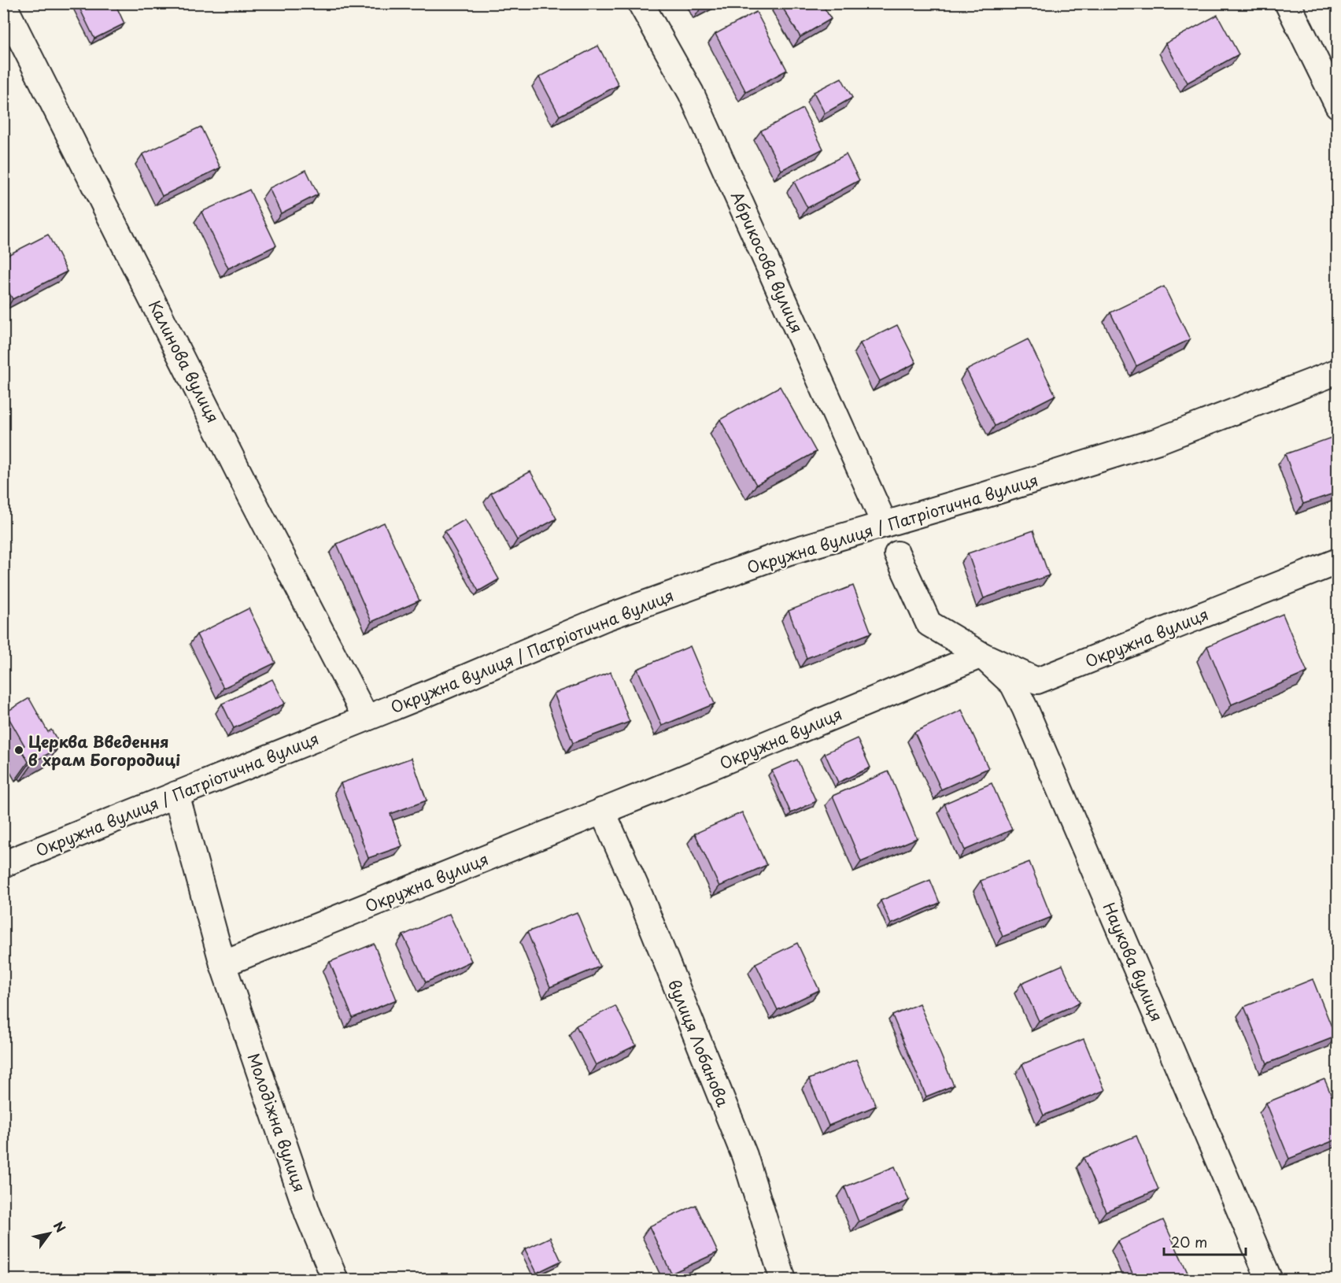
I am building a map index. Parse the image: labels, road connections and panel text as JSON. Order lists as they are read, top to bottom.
{
  "streets": {
    "street": [
      "Абрикосова вулиця",
      "Калинова вулиця",
      "Окружна вулиця / Патріотична вулиця",
      "Окружна вулиця",
      "Наукова вулиця",
      "вулиця Лобанова",
      "Молодіжна вулиця"
    ]
  },
  "crossings": [
    ["Абрикосова вулиця", "Окружна вулиця / Патріотична вулиця"],
    ["Калинова вулиця", "Окружна вулиця / Патріотична вулиця"],
    ["Окружна вулиця / Патріотична вулиця", "Молодіжна вулиця"],
    ["Окружна вулиця", "Наукова вулиця"],
    ["Окружна вулиця", "вулиця Лобанова"],
    ["Окружна вулиця", "Молодіжна вулиця"]
  ],
  "places": ["Церква Введення в храм Богородиці"],
  "scale_bar": "20 m",
  "north": "top right"
}
